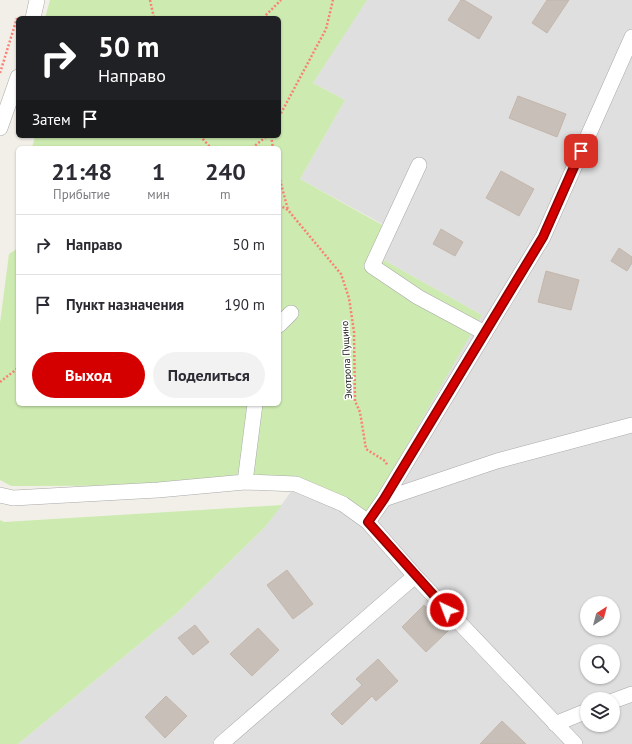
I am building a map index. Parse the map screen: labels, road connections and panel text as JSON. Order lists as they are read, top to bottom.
{
  "streets": {
    "path": ["Экотропа Пущино"]
  },
  "north": "top right",
  "page": {
    "turn": ["50 m", "Направо"],
    "then": "Затем",
    "eta": [
      "21:48",
      "Прибытие",
      "1",
      "мин",
      "240",
      "m"
    ],
    "list": [
      {
        "name": "Направо",
        "value": "50 m"
      },
      {
        "name": "Пункт назначения",
        "value": "190 m"
      }
    ],
    "buttons": ["Выход", "Поделиться"]
  }
}
